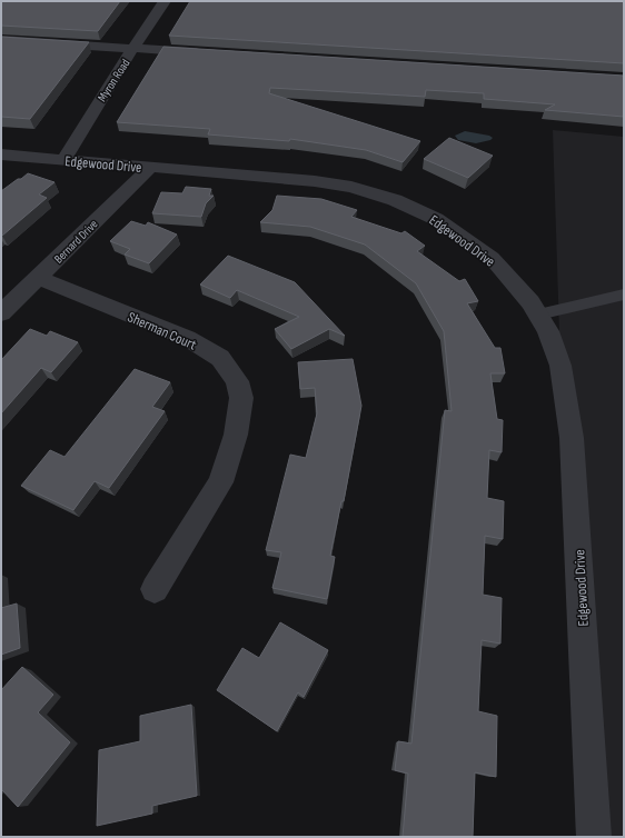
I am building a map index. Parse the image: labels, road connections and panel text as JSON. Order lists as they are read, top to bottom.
{
  "streets": {
    "street": [
      "Myron Road",
      "Edgewood Drive",
      "Bernard Drive",
      "Sherman Court"
    ]
  },
  "crossings": [
    ["Myron Road", "Edgewood Drive"],
    ["Edgewood Drive", "Bernard Drive"],
    ["Bernard Drive", "Sherman Court"]
  ]
}
